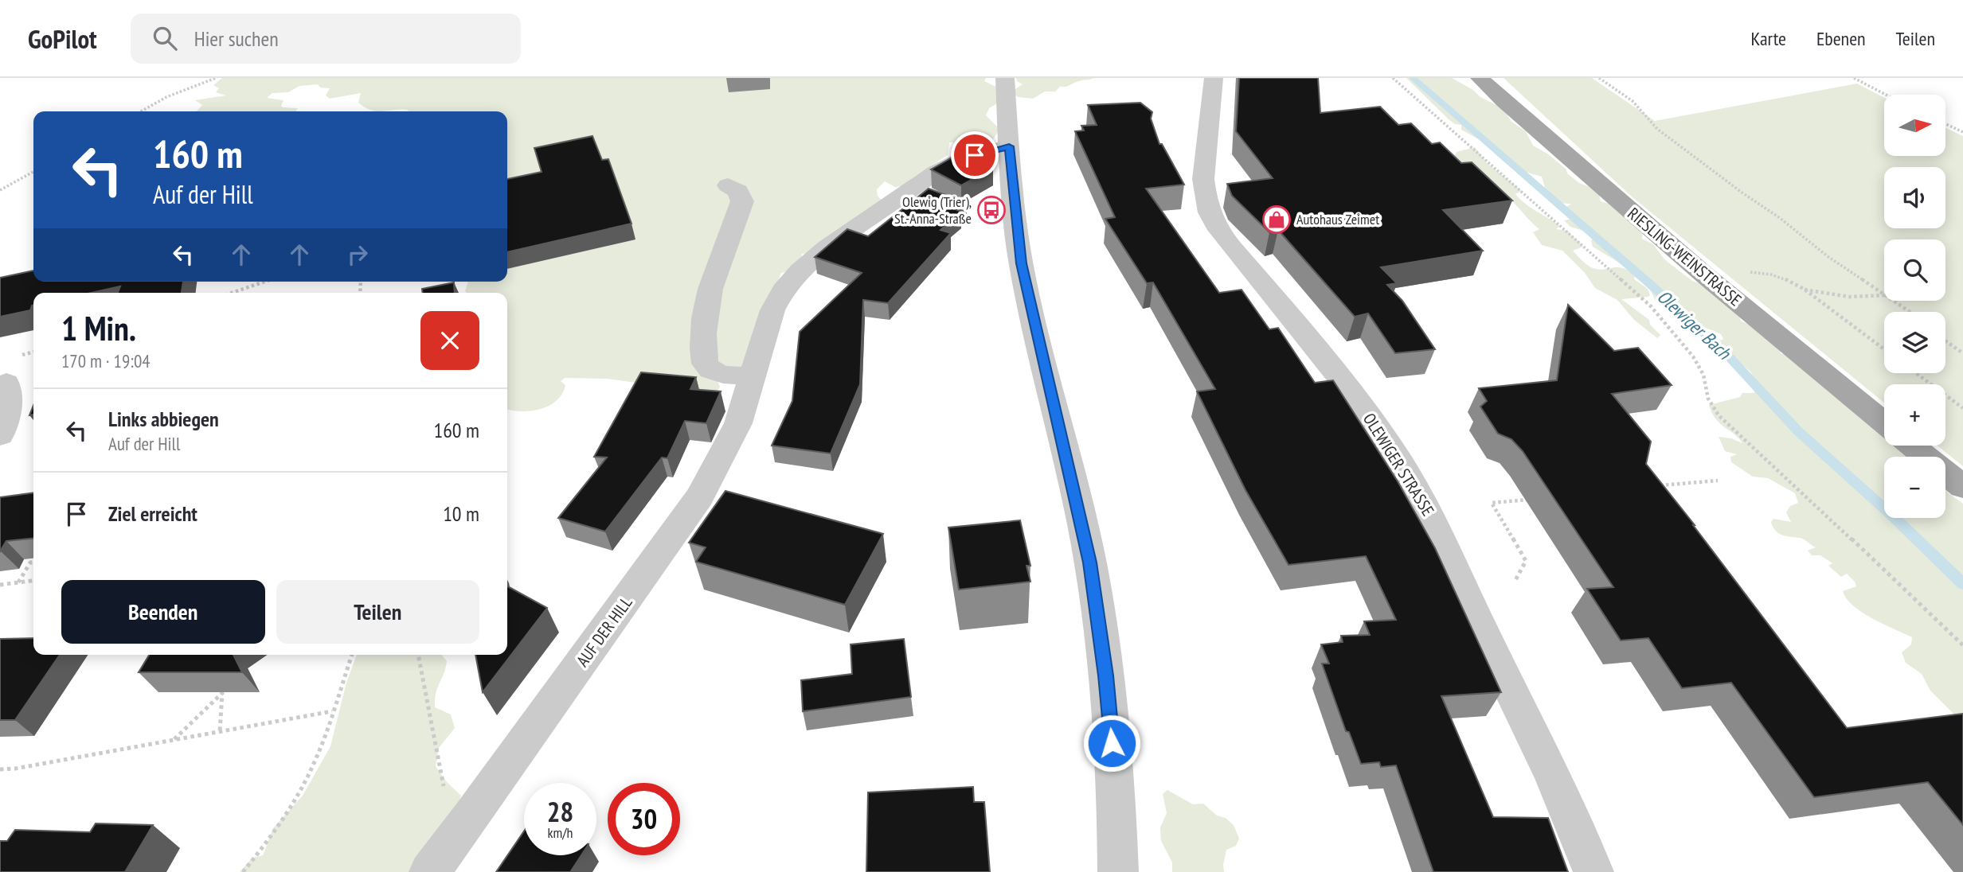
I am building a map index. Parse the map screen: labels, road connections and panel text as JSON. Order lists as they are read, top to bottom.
{
  "streets": {
    "main road": ["RIESLING-WEINSTRASSE"],
    "street": ["OLEWIGER STRASSE", "AUF DER HILL"]
  },
  "water": ["Olewiger Bach"],
  "places": {
    "bus stop": ["Olewig (Trier), St.-Anna-Straße"],
    "shop": ["Autohaus Zeimet"]
  },
  "north": "right",
  "page": {
    "header": "GoPilot",
    "search": "Hier suchen",
    "nav": ["Karte", "Ebenen", "Teilen"],
    "map_buttons": ["+", "−"],
    "turn": ["160 m", "Auf der Hill"],
    "heading": ["1 Min.", "170 m · 19:04"],
    "list": [
      {
        "name": "Links abbiegen",
        "note": "Auf der Hill",
        "value": "160 m"
      },
      {
        "name": "Ziel erreicht",
        "value": "10 m"
      }
    ],
    "buttons": ["Beenden", "Teilen"],
    "speed": "28 km/h",
    "limit": "30"
  }
}
